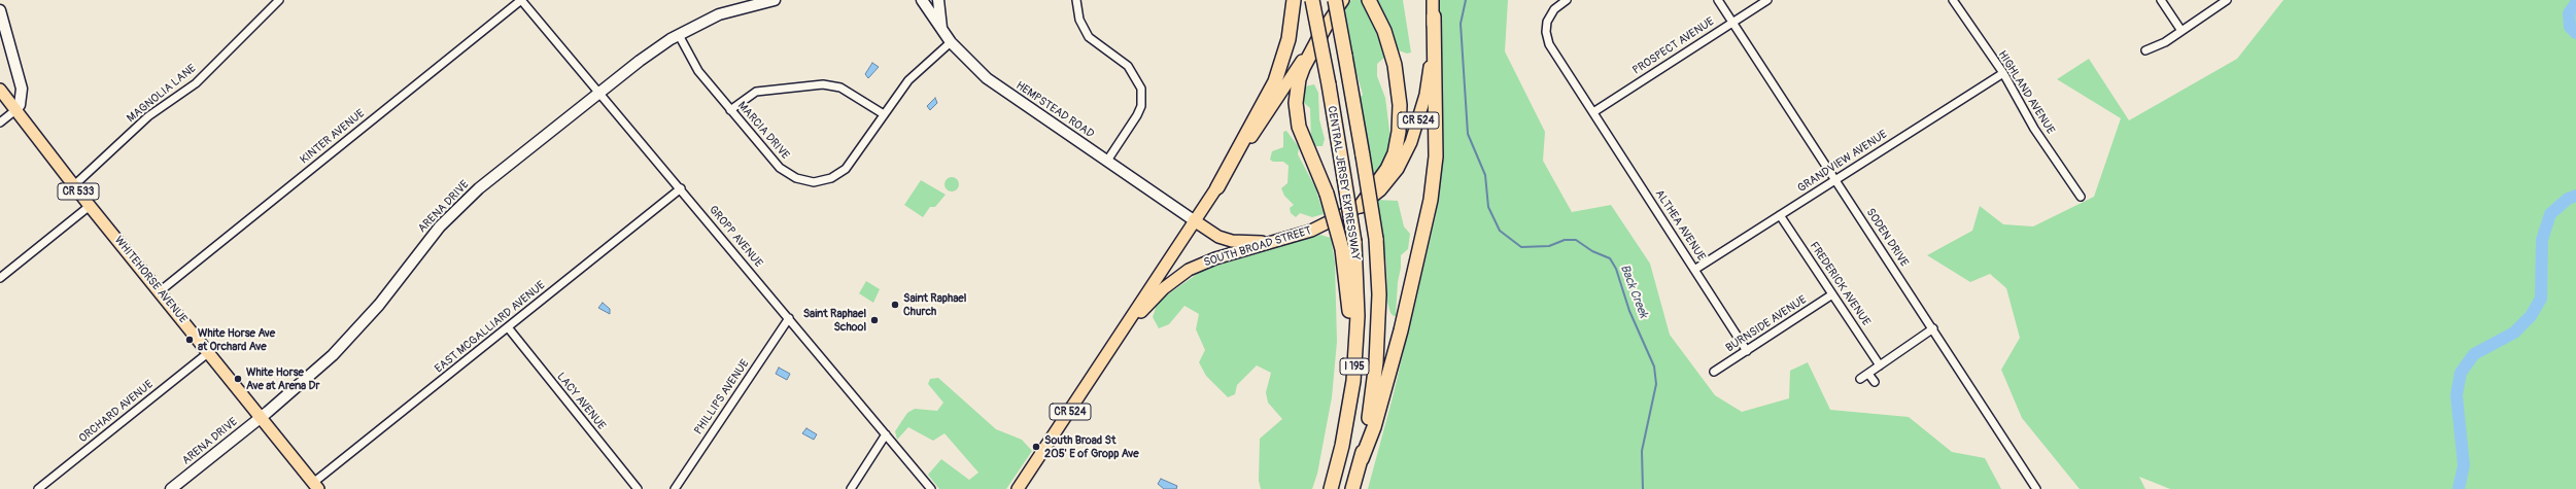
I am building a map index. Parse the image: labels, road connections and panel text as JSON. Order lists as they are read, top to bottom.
{
  "streets": {
    "highway": ["CENTRAL JERSEY EXPRESSWAY", "I 195"],
    "main road": [
      "HEMPSTEAD ROAD",
      "CR 524",
      "CR 533",
      "ARENA DRIVE",
      "SOUTH BROAD STREET",
      "WHITEHORSE AVENUE"
    ],
    "street": [
      "PROSPECT AVENUE",
      "HIGHLAND AVENUE",
      "MAGNOLIA LANE",
      "MARCIA DRIVE",
      "KINTER AVENUE",
      "GRANDVIEW AVENUE",
      "ALTHEA AVENUE",
      "GROPP AVENUE",
      "SODEN DRIVE",
      "FREDERICK AVENUE",
      "BURNSIDE AVENUE",
      "EAST MCGALLIARD AVENUE",
      "PHILLIPS AVENUE",
      "LACY AVENUE",
      "ORCHARD AVENUE"
    ]
  },
  "crossings": [
    ["PROSPECT AVENUE", "ALTHEA AVENUE"],
    ["PROSPECT AVENUE", "SODEN DRIVE"],
    ["HIGHLAND AVENUE", "GRANDVIEW AVENUE"],
    ["MAGNOLIA LANE", "WHITEHORSE AVENUE"],
    ["HEMPSTEAD ROAD", "MARCIA DRIVE"],
    ["HEMPSTEAD ROAD", "SOUTH BROAD STREET"],
    ["MARCIA DRIVE", "ARENA DRIVE"],
    ["KINTER AVENUE", "GROPP AVENUE"],
    ["KINTER AVENUE", "WHITEHORSE AVENUE"],
    ["GRANDVIEW AVENUE", "ALTHEA AVENUE"],
    ["GRANDVIEW AVENUE", "SODEN DRIVE"],
    ["GRANDVIEW AVENUE", "FREDERICK AVENUE"],
    ["CENTRAL JERSEY EXPRESSWAY", "SOUTH BROAD STREET"],
    ["ARENA DRIVE", "GROPP AVENUE"],
    ["ARENA DRIVE", "WHITEHORSE AVENUE"],
    ["ALTHEA AVENUE", "BURNSIDE AVENUE"],
    ["GROPP AVENUE", "EAST MCGALLIARD AVENUE"],
    ["GROPP AVENUE", "PHILLIPS AVENUE"],
    ["WHITEHORSE AVENUE", "EAST MCGALLIARD AVENUE"],
    ["WHITEHORSE AVENUE", "ORCHARD AVENUE"],
    ["FREDERICK AVENUE", "BURNSIDE AVENUE"],
    ["EAST MCGALLIARD AVENUE", "LACY AVENUE"]
  ],
  "water": ["Back Creek"],
  "places": [
    "Saint Raphael Church",
    "Saint Raphael School",
    "White Horse Ave at Orchard Ave",
    "White Horse Ave at Arena Dr",
    "South Broad St 205' E of Gropp Ave"
  ]
}
